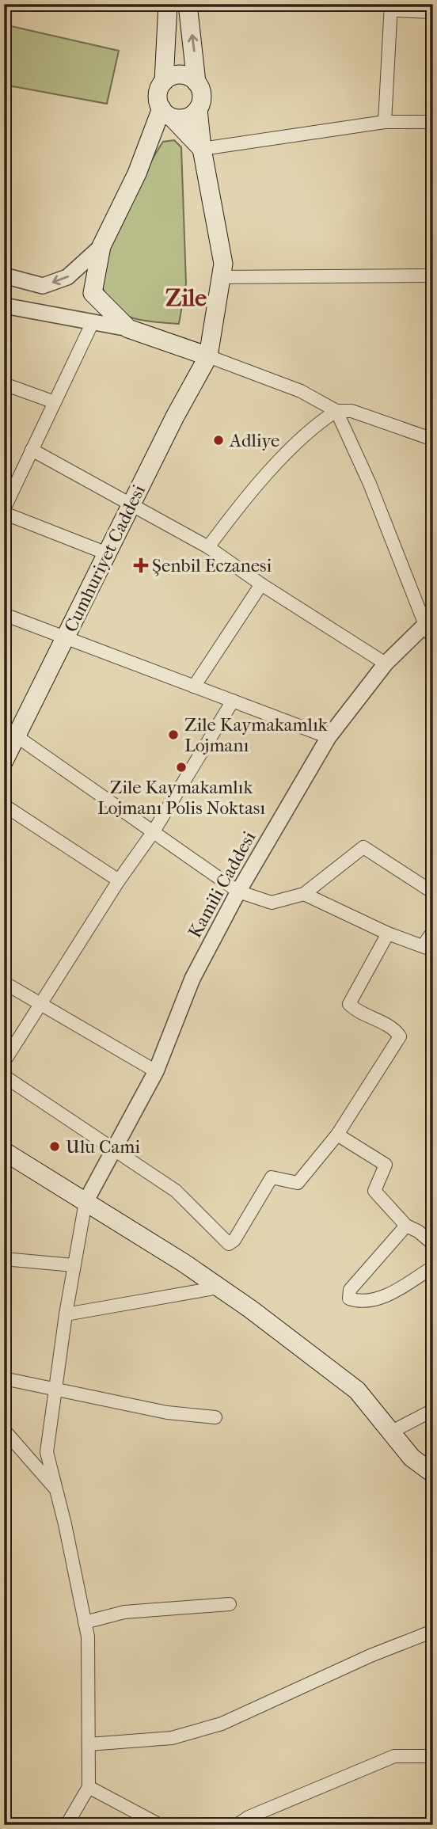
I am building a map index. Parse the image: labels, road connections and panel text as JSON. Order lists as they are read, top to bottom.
{
  "streets": {
    "main road": ["Cumhuriyet Caddesi"],
    "street": ["Kamili Caddesi"]
  },
  "districts": ["Zile"],
  "places": {
    "other": [
      "Adliye",
      "Zile Kaymakamlık Lojmanı",
      "Zile Kaymakamlık Lojmanı Polis Noktası",
      "Ulu Cami"
    ],
    "health": ["Şenbil Eczanesi"]
  }
}
